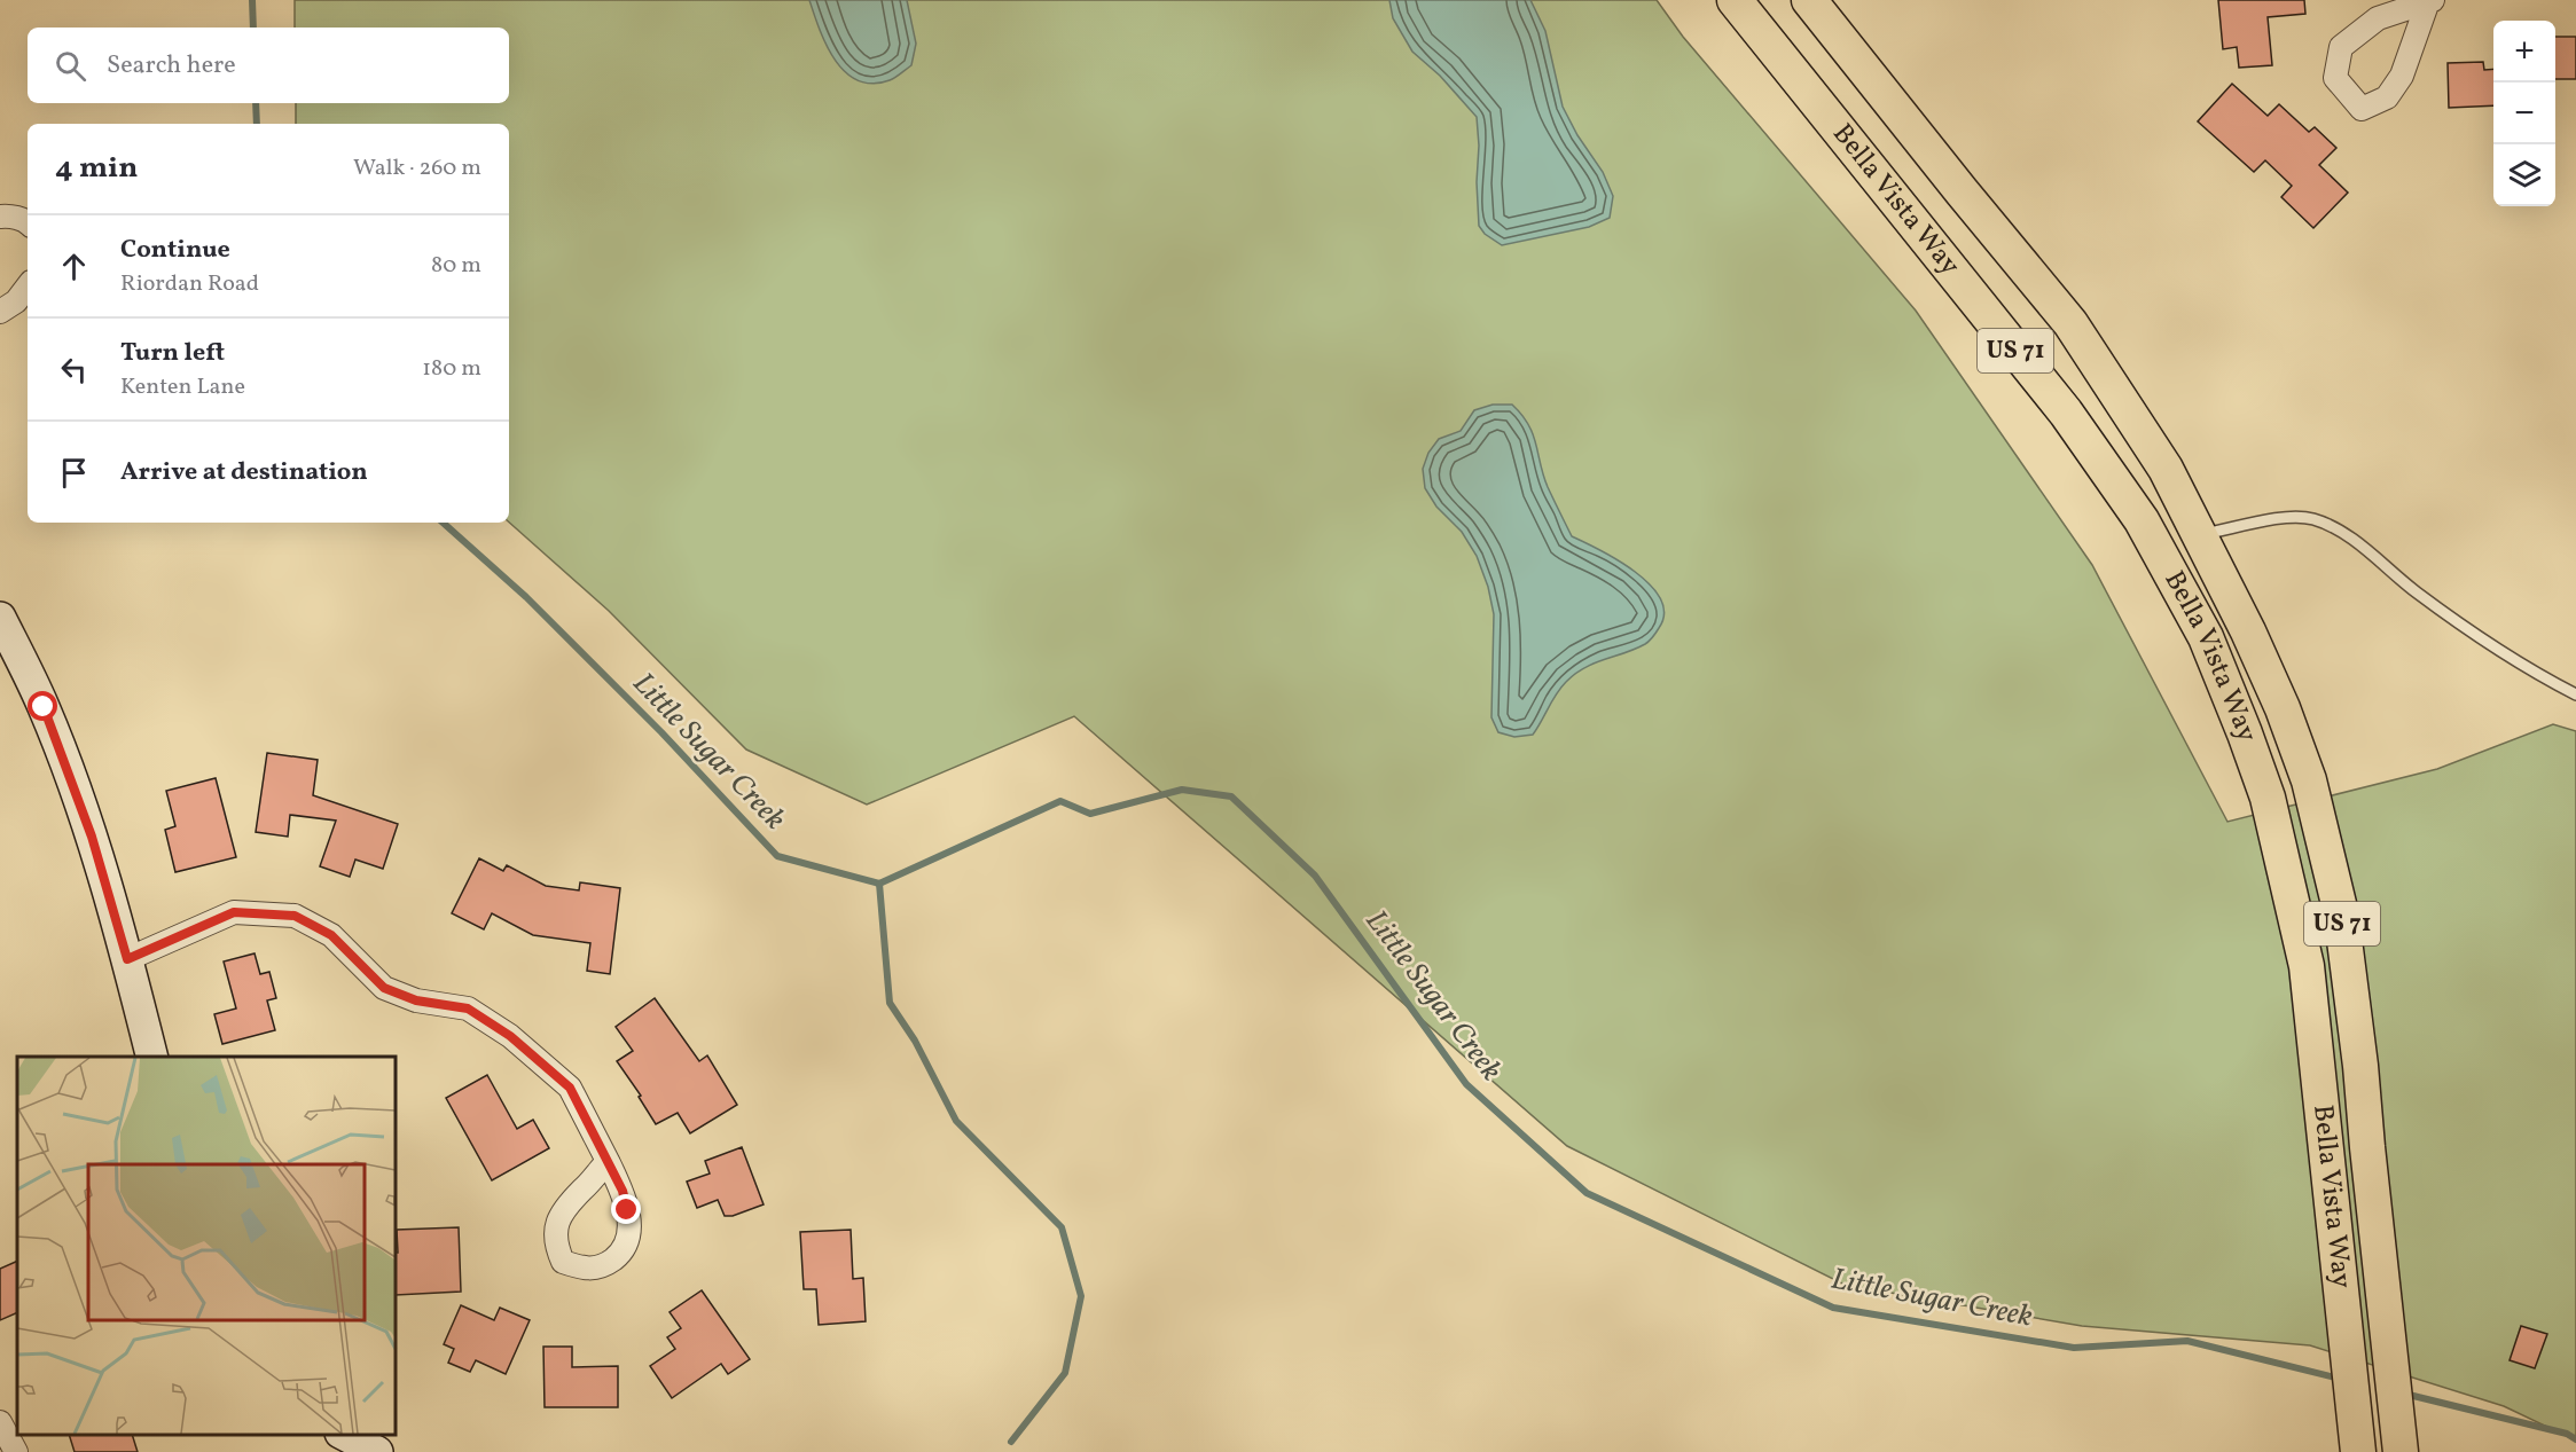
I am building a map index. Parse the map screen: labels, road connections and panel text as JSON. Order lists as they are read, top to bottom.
{
  "streets": {
    "main road": ["Bella Vista Way", "US 71"]
  },
  "water": ["Little Sugar Creek"],
  "page": {
    "map_buttons": ["+", "−"],
    "search": "Search here",
    "heading": ["4 min", "Walk · 260 m"],
    "list": [
      ["Continue", "Riordan Road", "80 m"],
      ["Turn left", "Kenten Lane", "180 m"],
      "Arrive at destination"
    ]
  }
}
